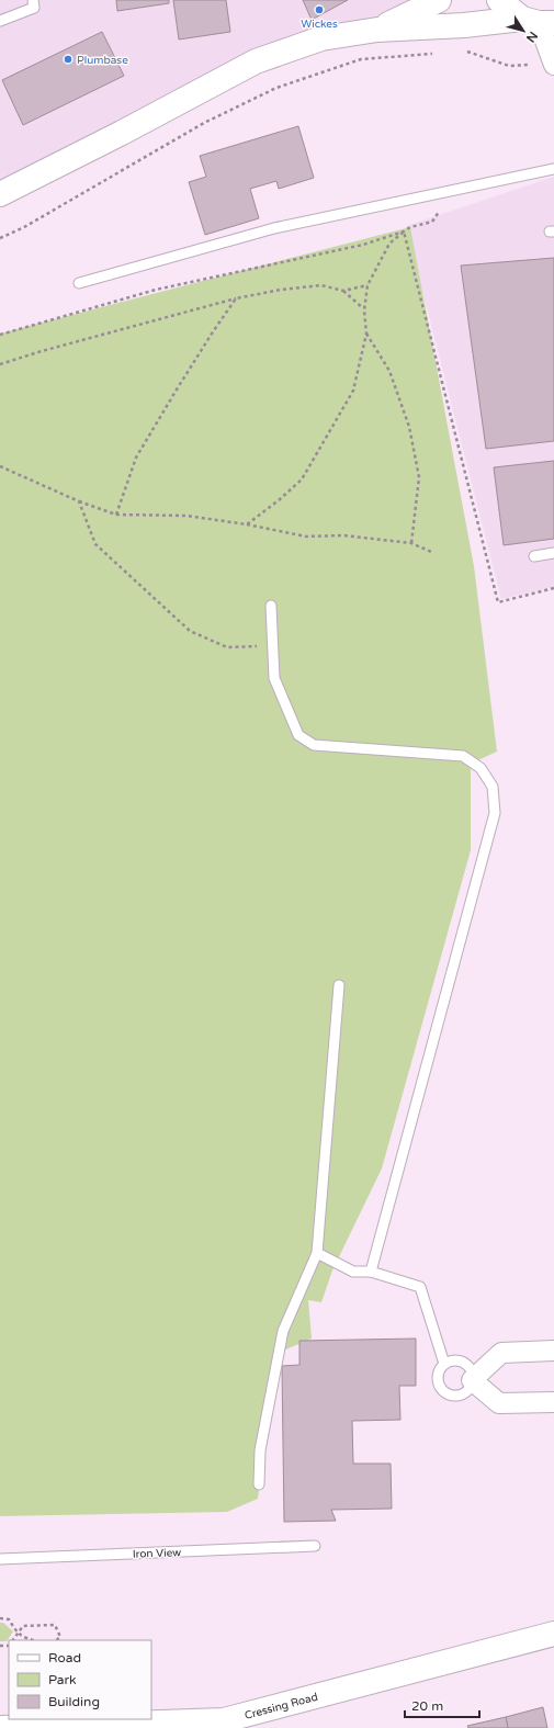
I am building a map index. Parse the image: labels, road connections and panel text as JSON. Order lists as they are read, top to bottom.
{
  "streets": {
    "main road": ["Cressing Road"],
    "lane": ["Iron View"]
  },
  "places": ["Wickes", "Plumbase"],
  "legend": ["Road", "Park", "Building"],
  "scale_bar": "20 m",
  "north": "bottom right"
}
